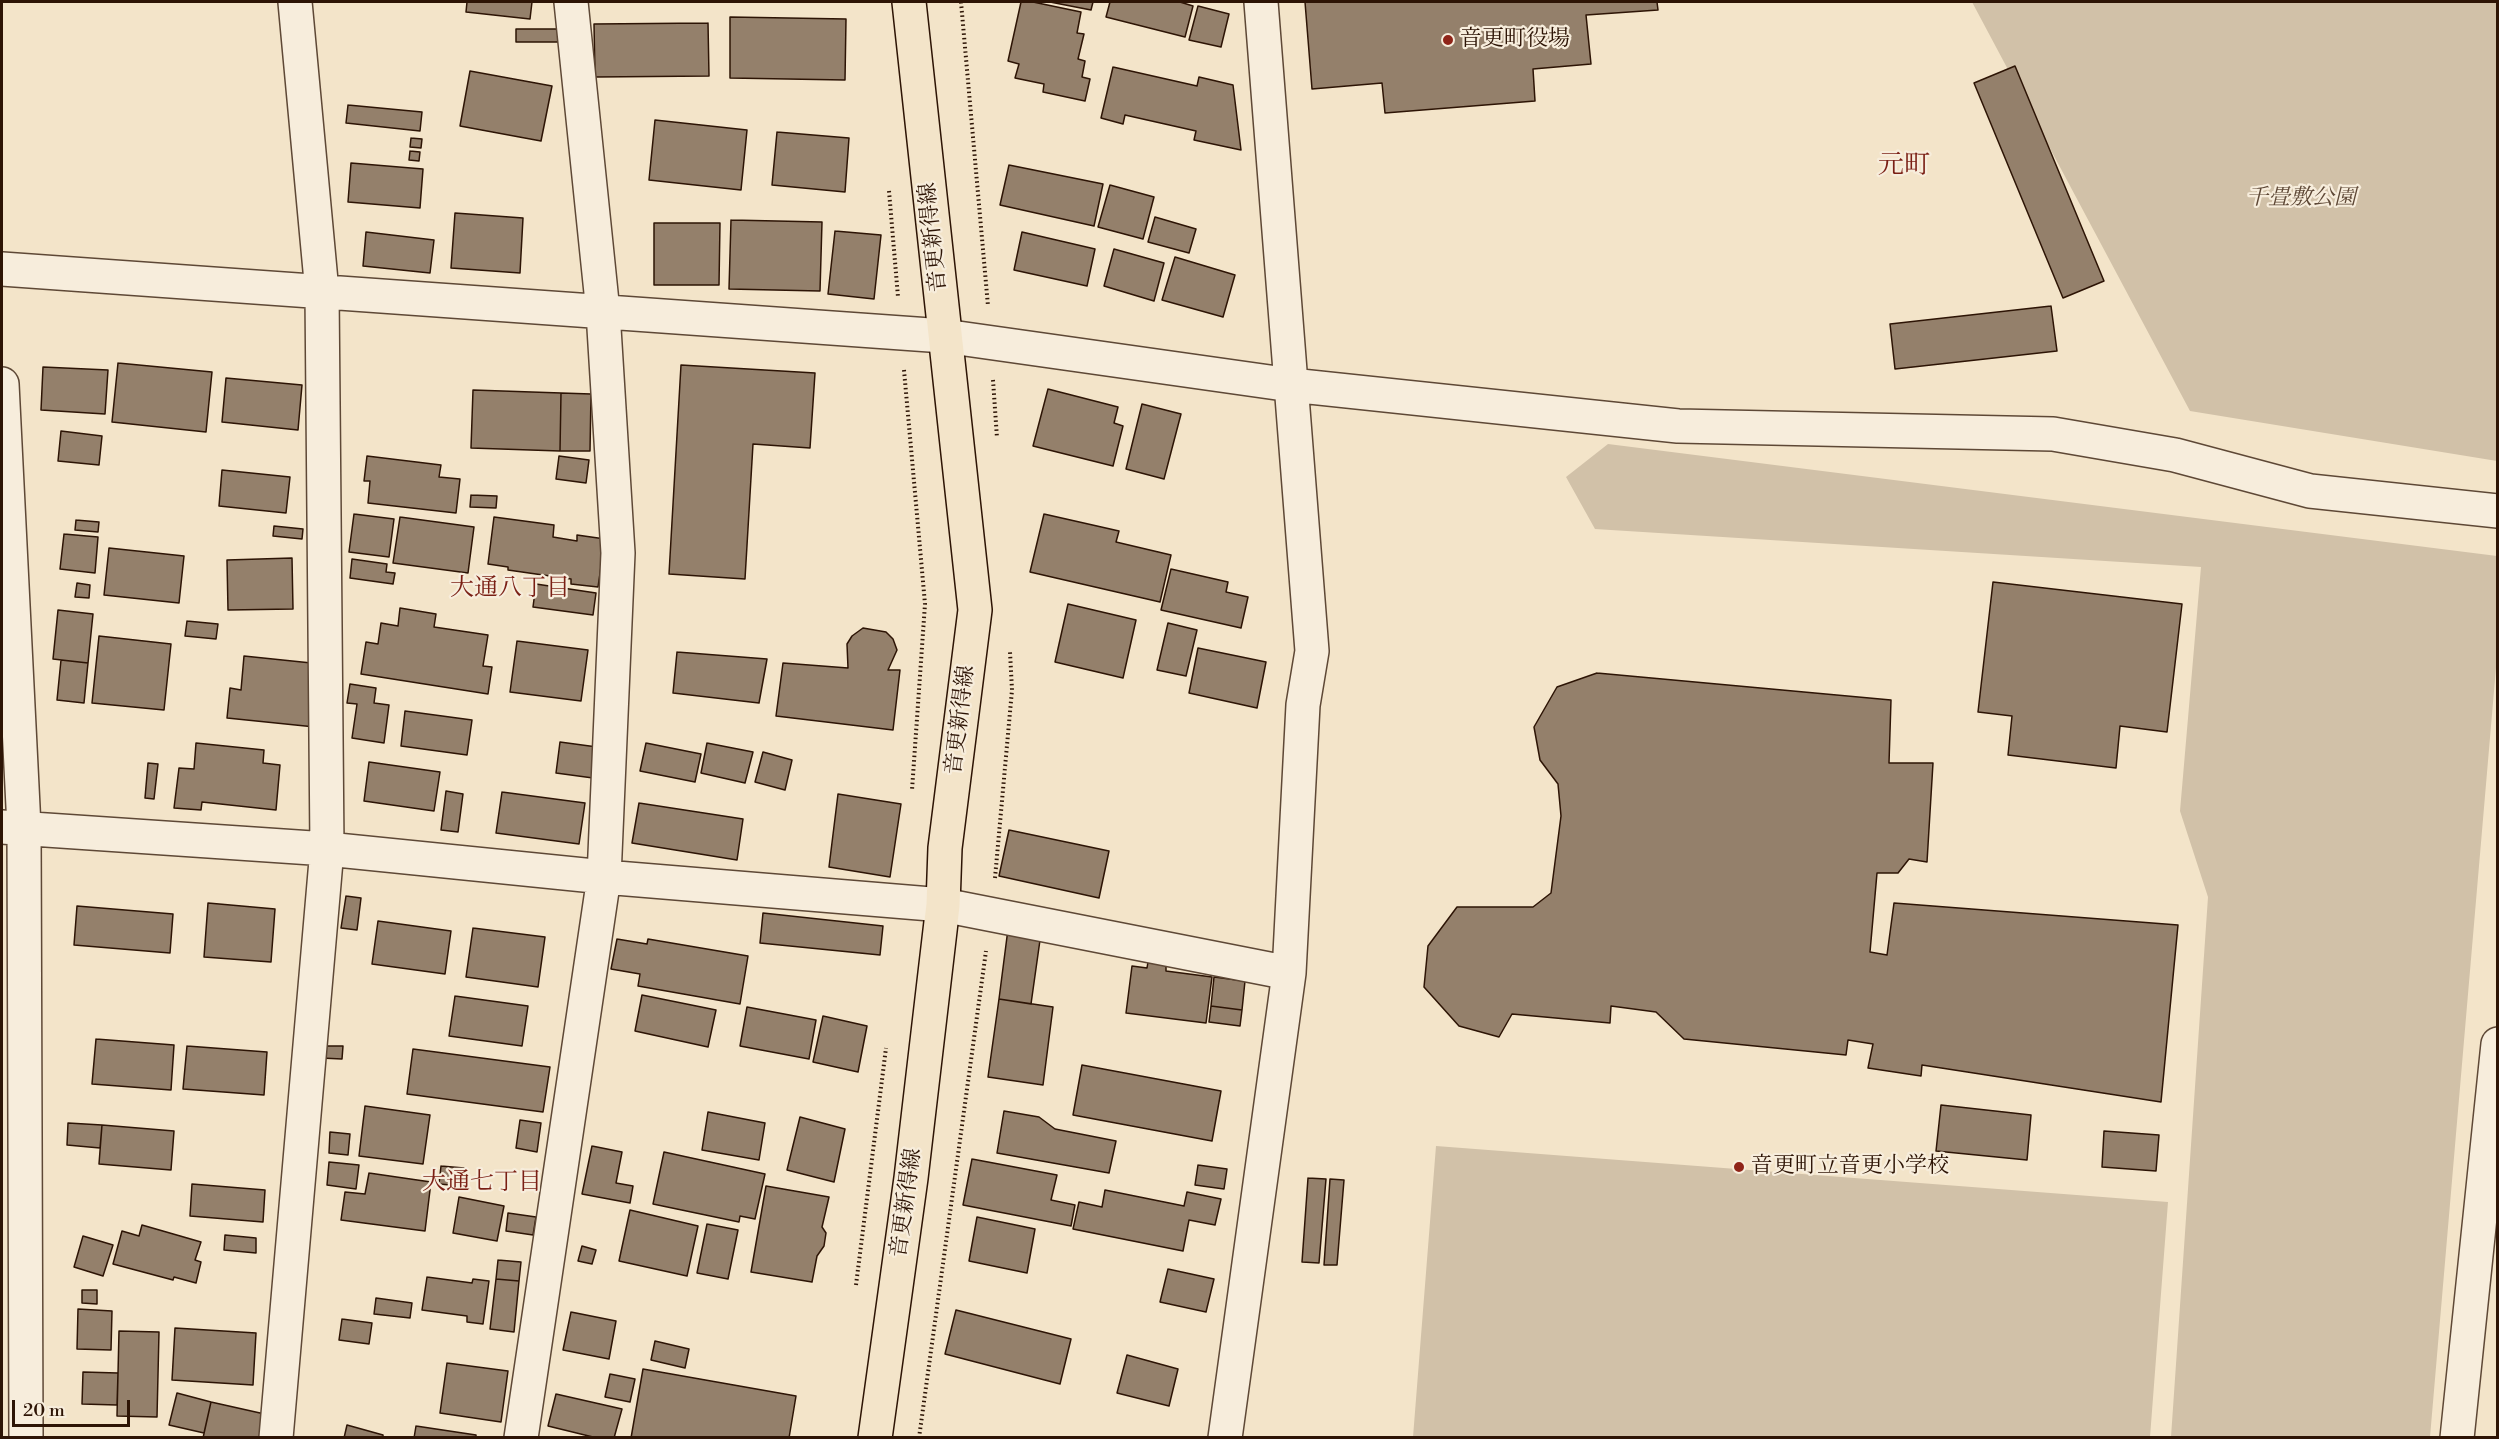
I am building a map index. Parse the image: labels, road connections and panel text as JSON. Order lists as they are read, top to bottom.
{
  "streets": {
    "main road": ["音更新得線"]
  },
  "districts": ["元町", "大通八丁目", "大通七丁目"],
  "parks": ["千畳敷公園"],
  "places": ["音更町役場", "音更町立音更小学校"],
  "scale_bar": "20 m"
}
